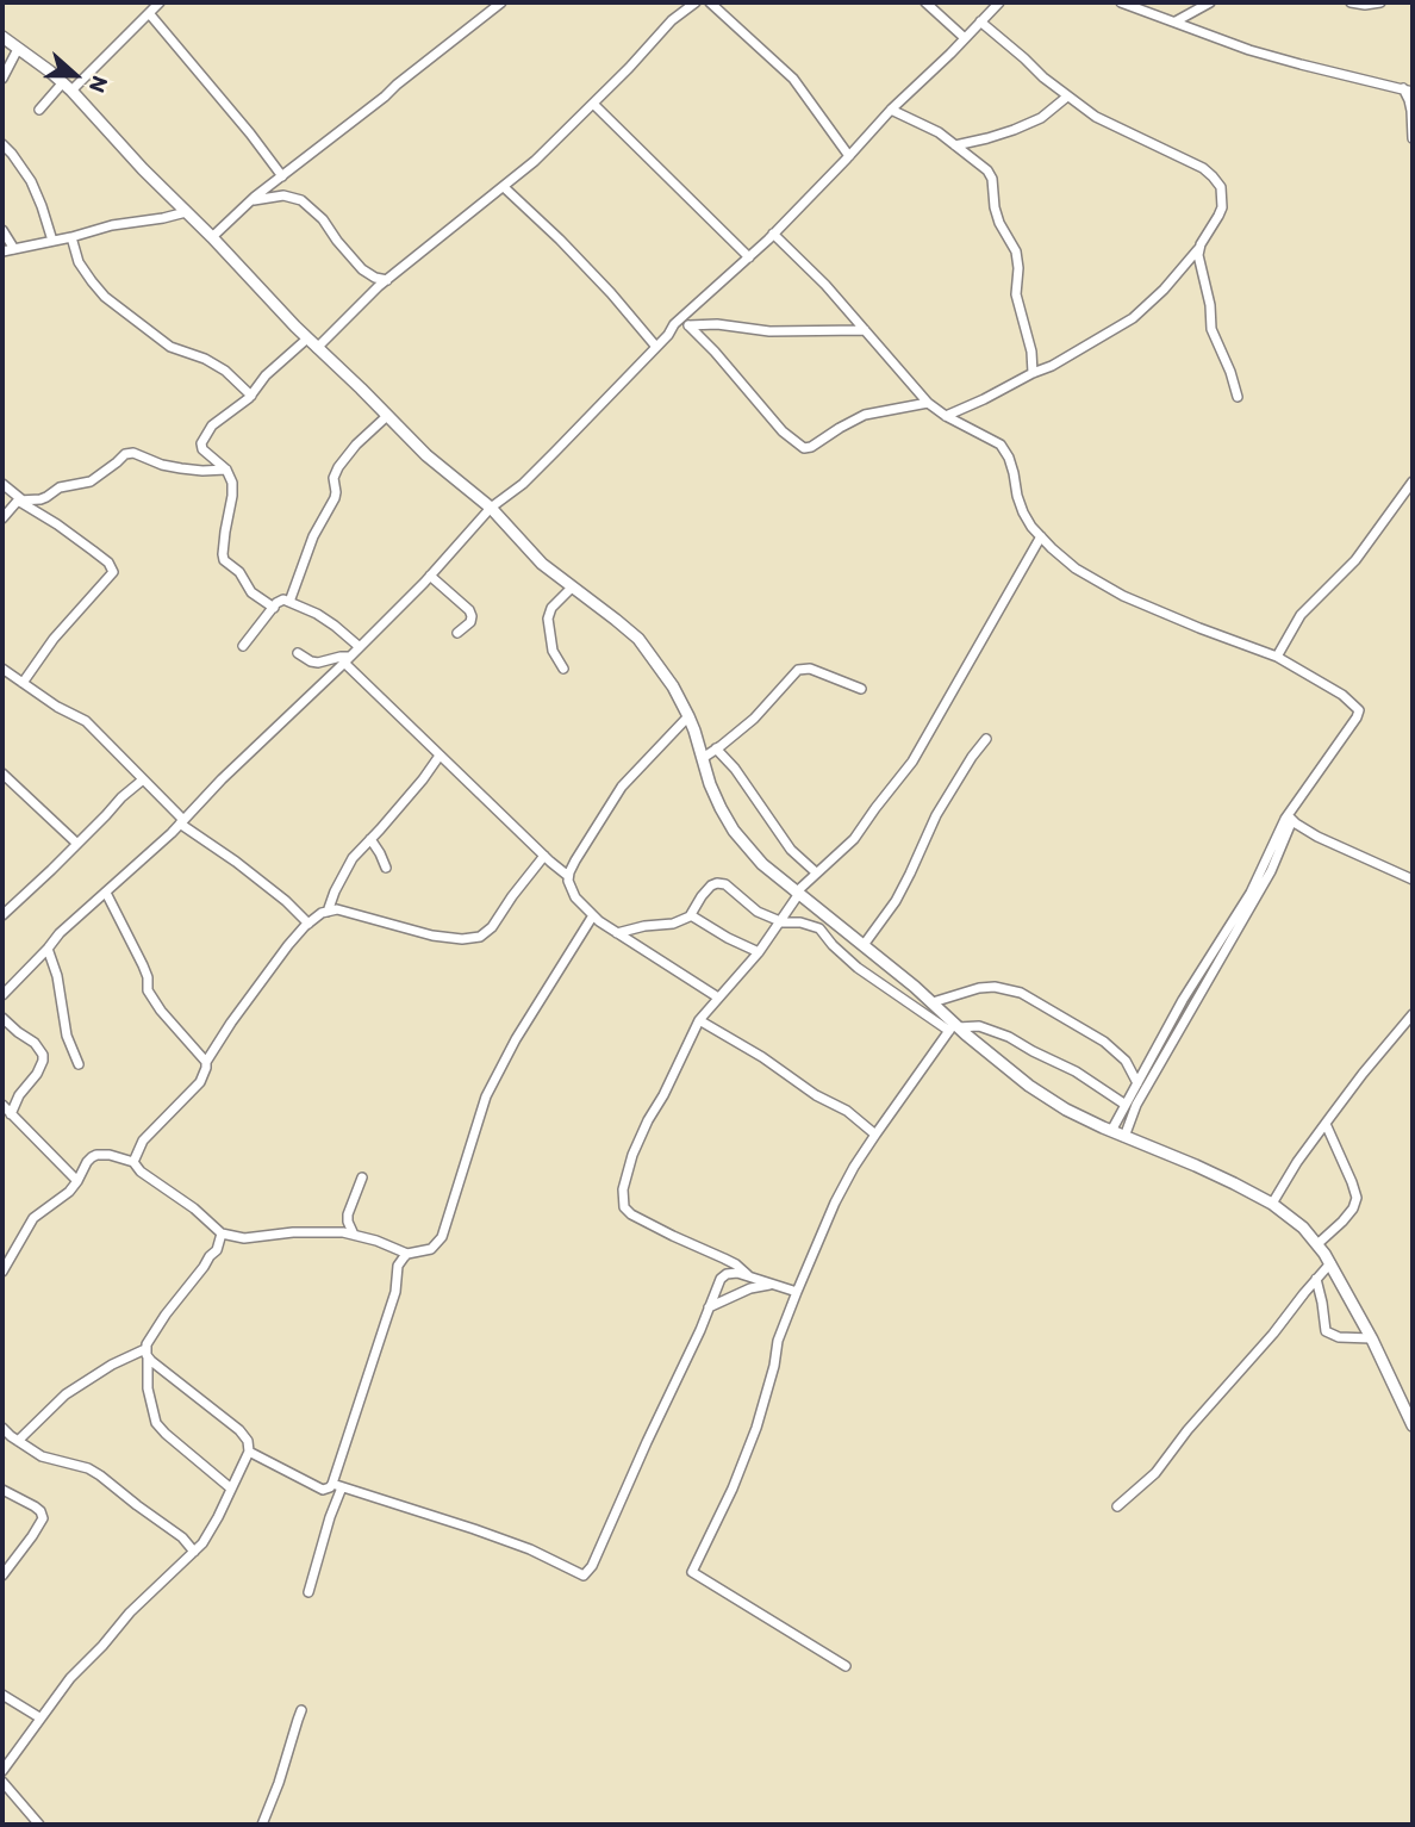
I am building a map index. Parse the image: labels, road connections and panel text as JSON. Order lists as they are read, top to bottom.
{
  "north": "right"
}
